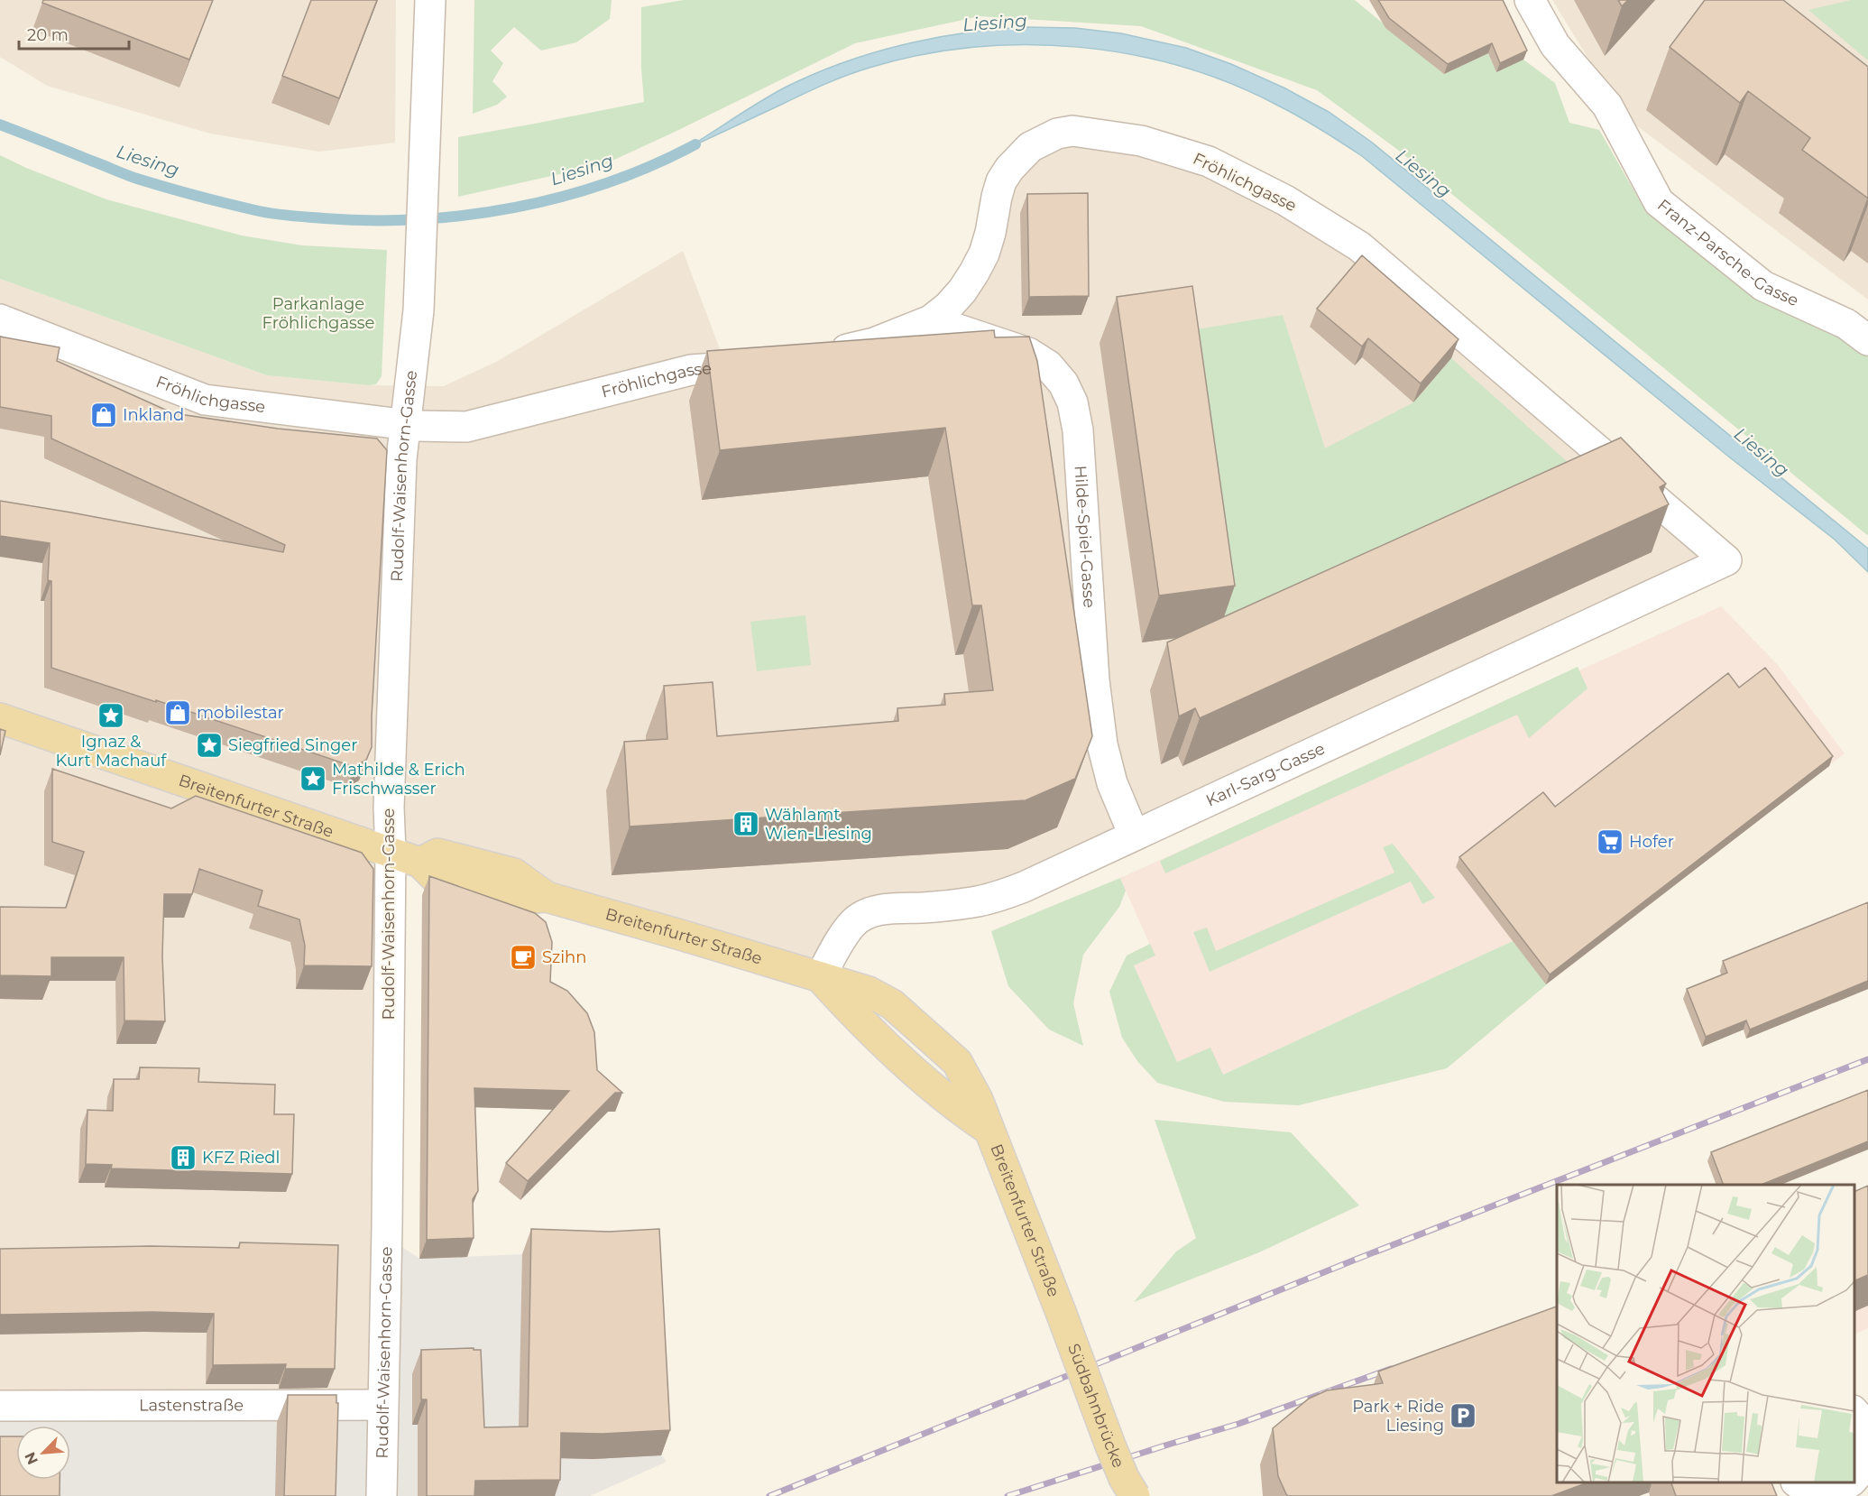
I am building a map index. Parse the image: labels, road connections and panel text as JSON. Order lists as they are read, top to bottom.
{
  "streets": {
    "main road": ["Breitenfurter Straße", "Südbahnbrücke"],
    "street": [
      "Fröhlichgasse",
      "Franz-Parsche-Gasse",
      "Rudolf-Waisenhorn-Gasse",
      "Hilde-Spiel-Gasse",
      "Karl-Sarg-Gasse",
      "Lastenstraße"
    ]
  },
  "crossings": [
    ["Fröhlichgasse", "Rudolf-Waisenhorn-Gasse"],
    ["Fröhlichgasse", "Hilde-Spiel-Gasse"],
    ["Fröhlichgasse", "Karl-Sarg-Gasse"],
    ["Rudolf-Waisenhorn-Gasse", "Breitenfurter Straße"],
    ["Rudolf-Waisenhorn-Gasse", "Lastenstraße"],
    ["Hilde-Spiel-Gasse", "Karl-Sarg-Gasse"],
    ["Karl-Sarg-Gasse", "Breitenfurter Straße"],
    ["Breitenfurter Straße", "Südbahnbrücke"]
  ],
  "water": ["Liesing"],
  "parks": ["Parkanlage Fröhlichgasse"],
  "places": {
    "shop": ["Inkland", "mobilestar"],
    "place": ["Ignaz & Kurt Machauf", "Siegfried Singer", "Mathilde & Erich Frischwasser"],
    "building": ["Wählamt Wien-Liesing", "KFZ Riedl"],
    "supermarket": ["Hofer"],
    "cafe": ["Szihn"],
    "parking": ["Park + Ride Liesing"]
  },
  "scale_bar": "20 m",
  "north": "bottom left"
}
